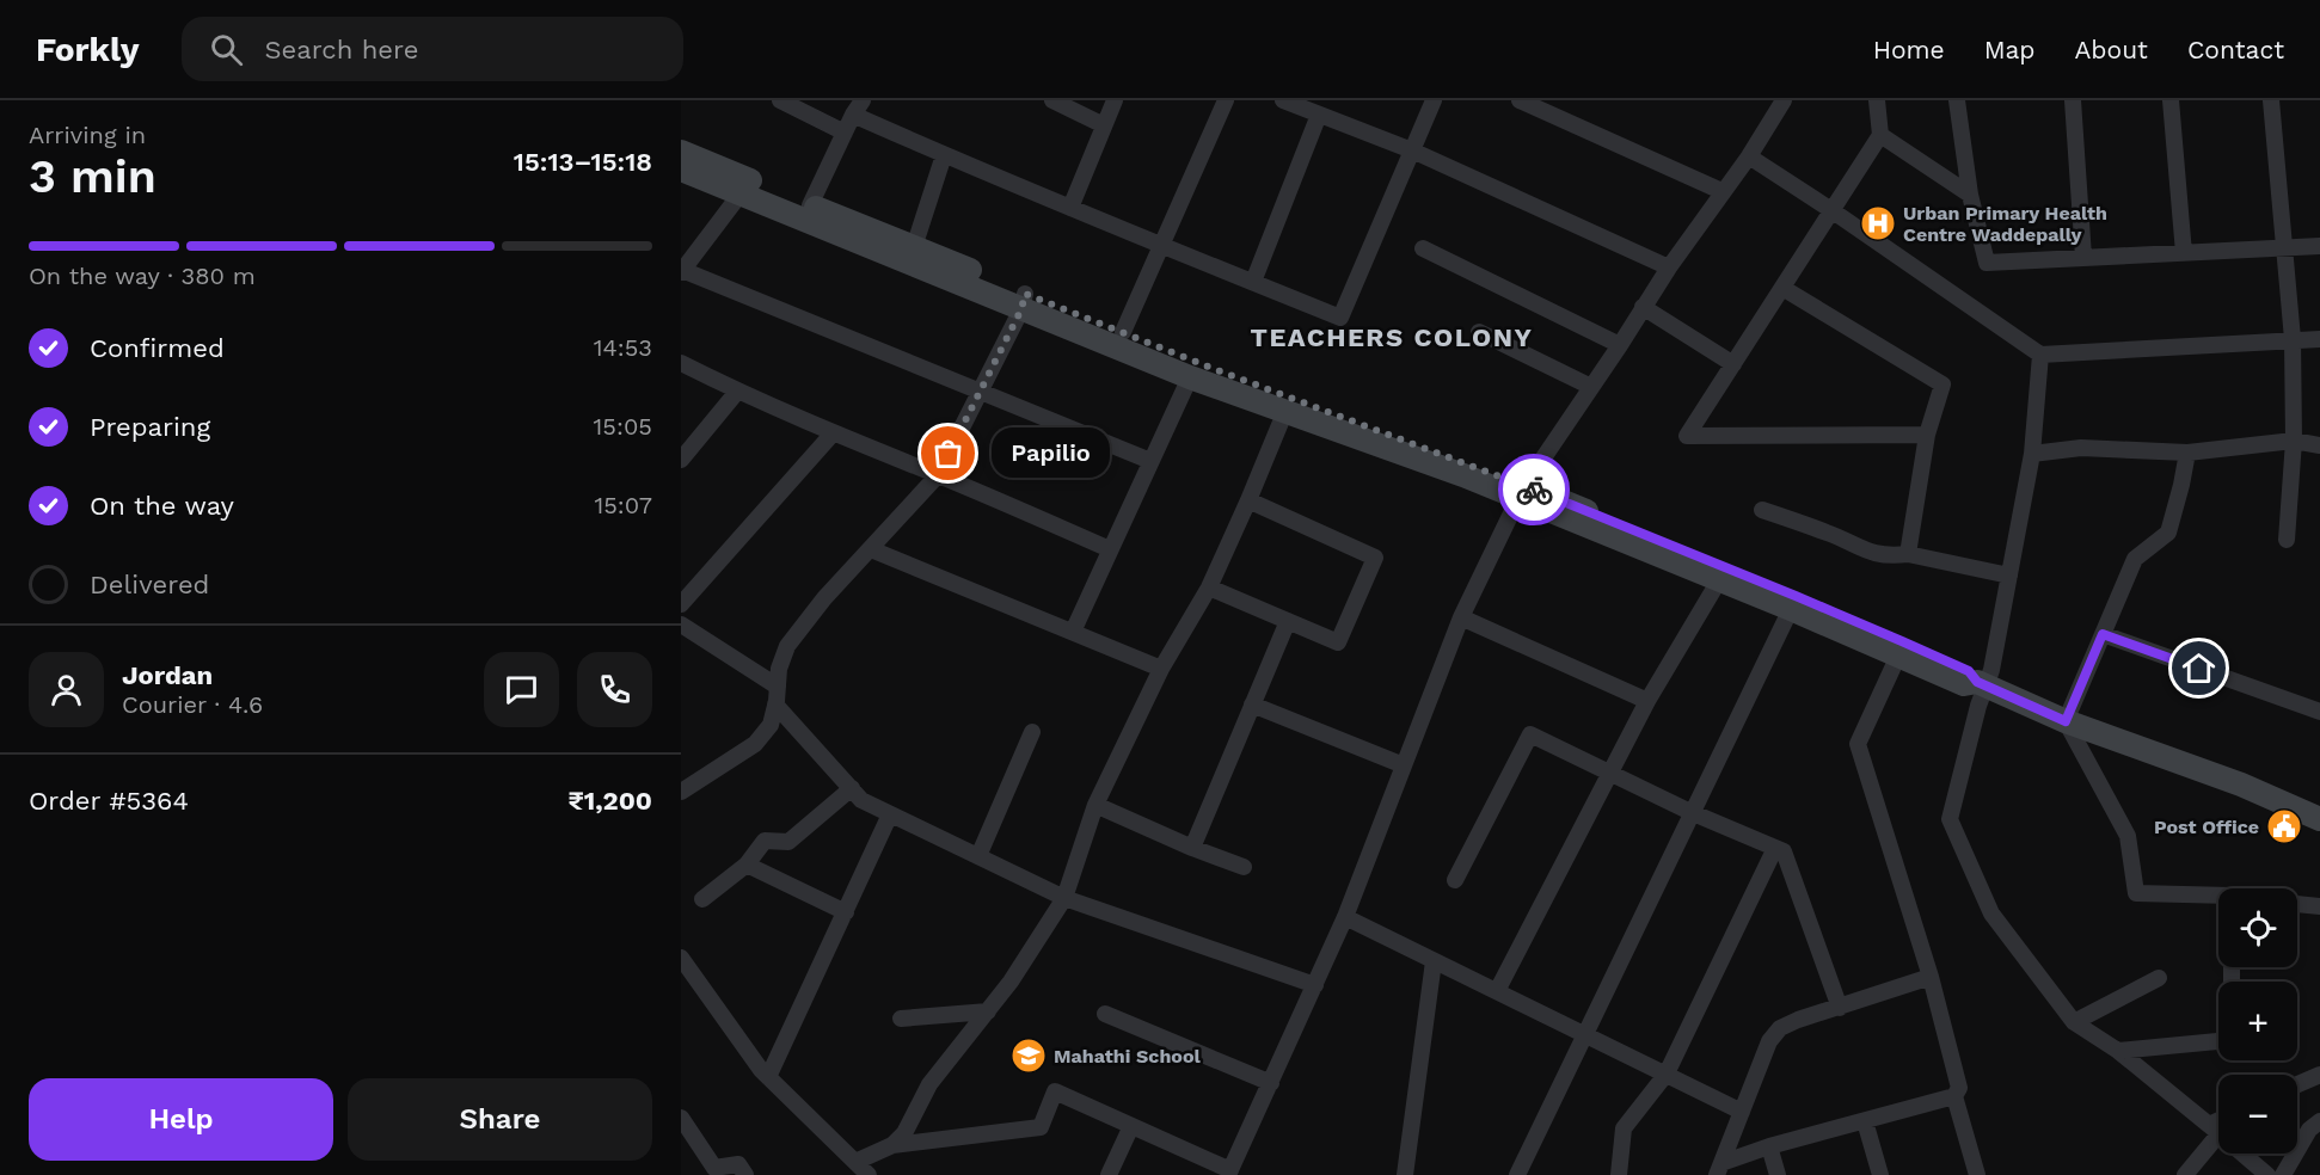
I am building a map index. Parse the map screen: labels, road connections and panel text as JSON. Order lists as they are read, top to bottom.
{
  "districts": ["TEACHERS COLONY"],
  "places": {
    "hospital": ["Urban Primary Health Centre Waddepally"],
    "other": ["Papilio"],
    "public building": ["Post Office"],
    "school or university": ["Mahathi School"]
  },
  "page": {
    "header": "Forkly",
    "search": "Search here",
    "nav": [
      "Home",
      "Map",
      "About",
      "Contact"
    ],
    "heading": ["3 min", "Arriving in", "15:13–15:18"],
    "panel": [
      "Jordan",
      "Courier · 4.6",
      "Order #5364",
      "₹1,200"
    ],
    "bar": "On the way · 380 m",
    "list": [
      ["Confirmed", "14:53"],
      ["Preparing", "15:05"],
      ["On the way", "15:07"],
      "Delivered"
    ],
    "bubble": "Papilio",
    "map_buttons": ["+", "−"],
    "buttons": ["Help", "Share"]
  }
}
